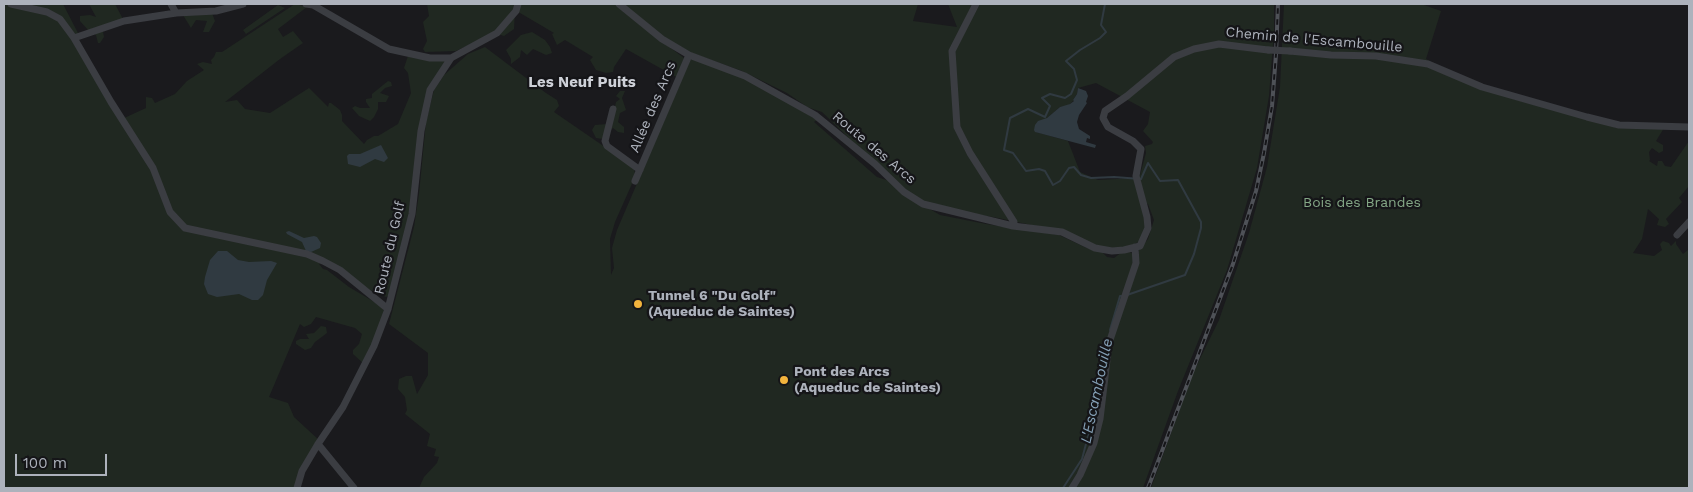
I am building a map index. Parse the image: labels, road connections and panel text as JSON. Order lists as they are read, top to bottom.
{
  "streets": {
    "street": [
      "Chemin de l'Escambouille",
      "Allée des Arcs",
      "Route des Arcs",
      "Route du Golf"
    ]
  },
  "crossings": [
    ["Chemin de l'Escambouille", "Route des Arcs"],
    ["Allée des Arcs", "Route des Arcs"]
  ],
  "districts": ["Les Neuf Puits"],
  "water": ["L'Escambouille"],
  "parks": ["Bois des Brandes"],
  "places": ["Tunnel 6 \"Du Golf\" (Aqueduc de Saintes)", "Pont des Arcs (Aqueduc de Saintes)"],
  "scale_bar": "100 m"
}
